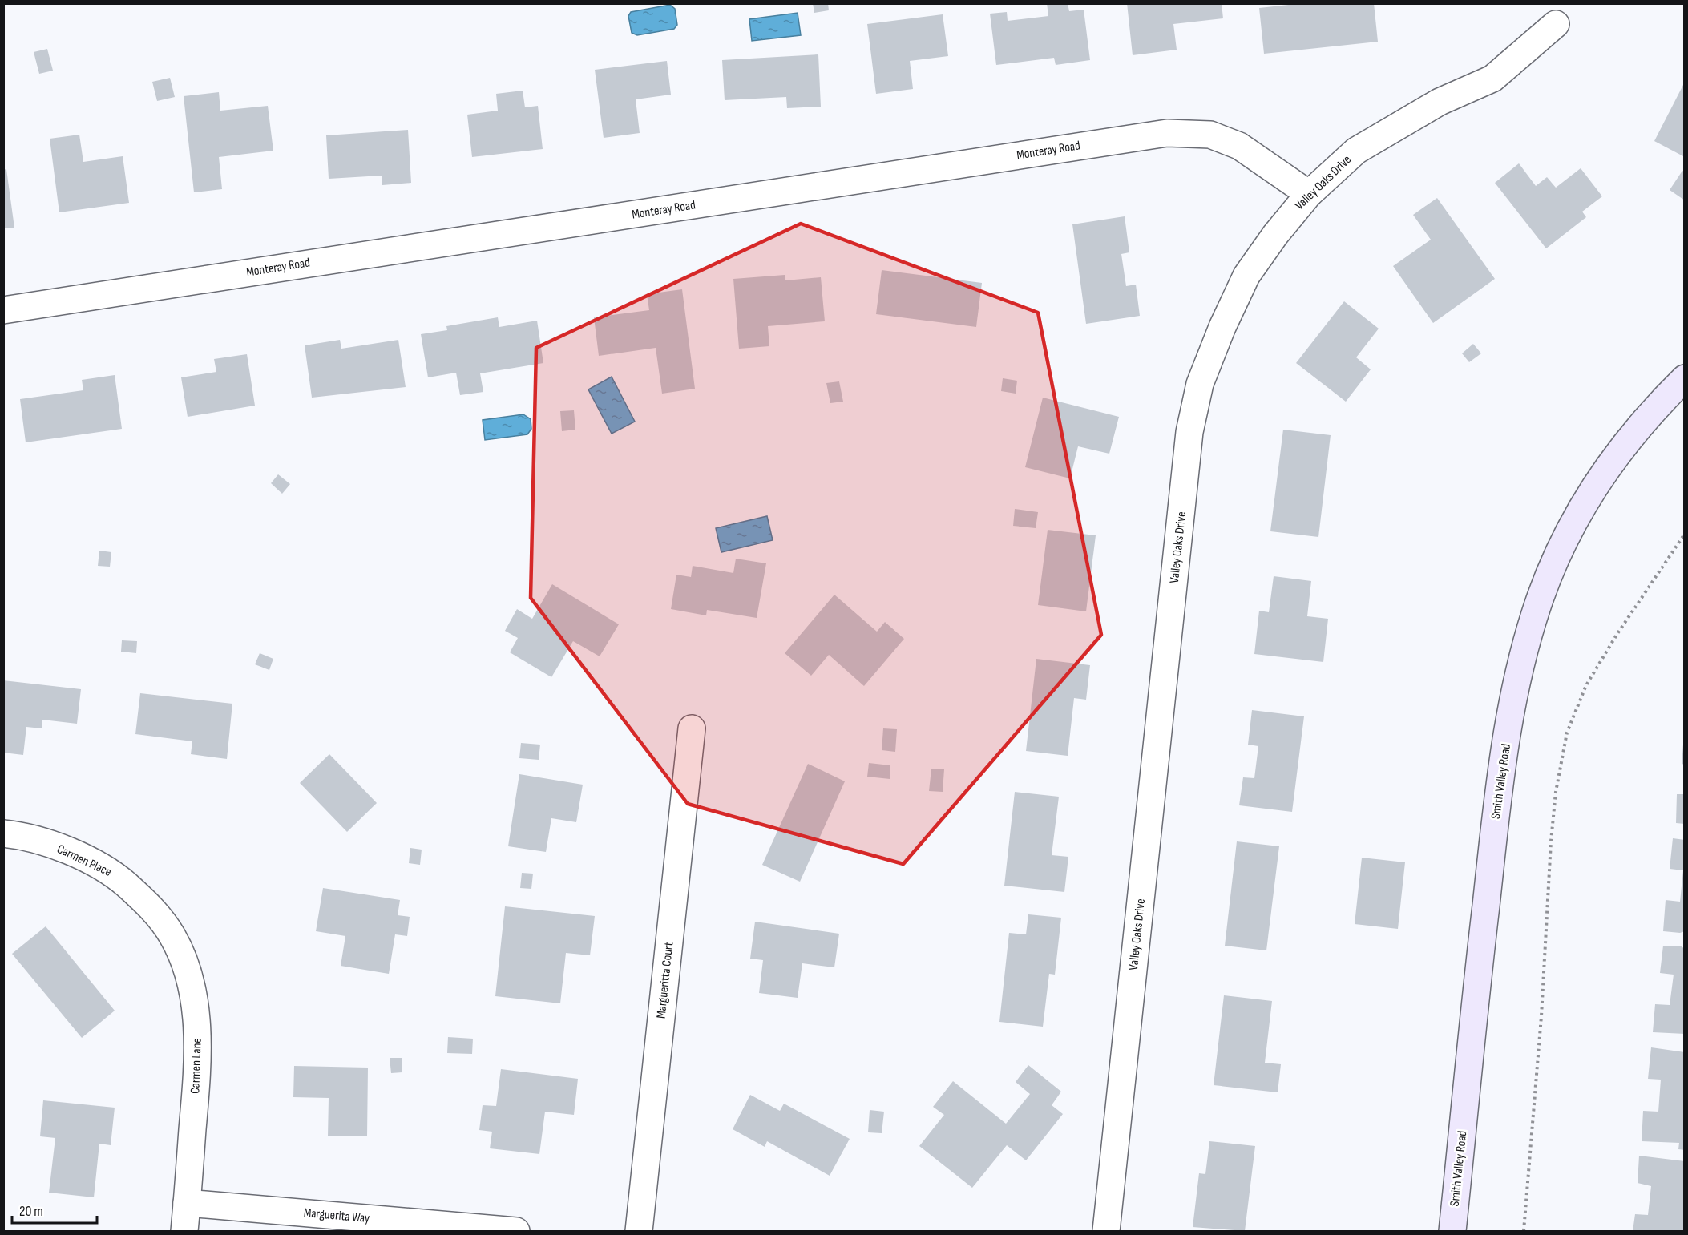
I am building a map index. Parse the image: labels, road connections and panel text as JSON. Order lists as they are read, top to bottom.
{
  "streets": {
    "main road": ["Smith Valley Road"],
    "street": [
      "Monteray Road",
      "Valley Oaks Drive",
      "Carmen Place",
      "Margueritta Court",
      "Carmen Lane",
      "Marguerita Way"
    ]
  },
  "crossings": [
    ["Monteray Road", "Valley Oaks Drive"],
    ["Carmen Place", "Carmen Lane"],
    ["Carmen Lane", "Marguerita Way"]
  ],
  "scale_bar": "20 m"
}
